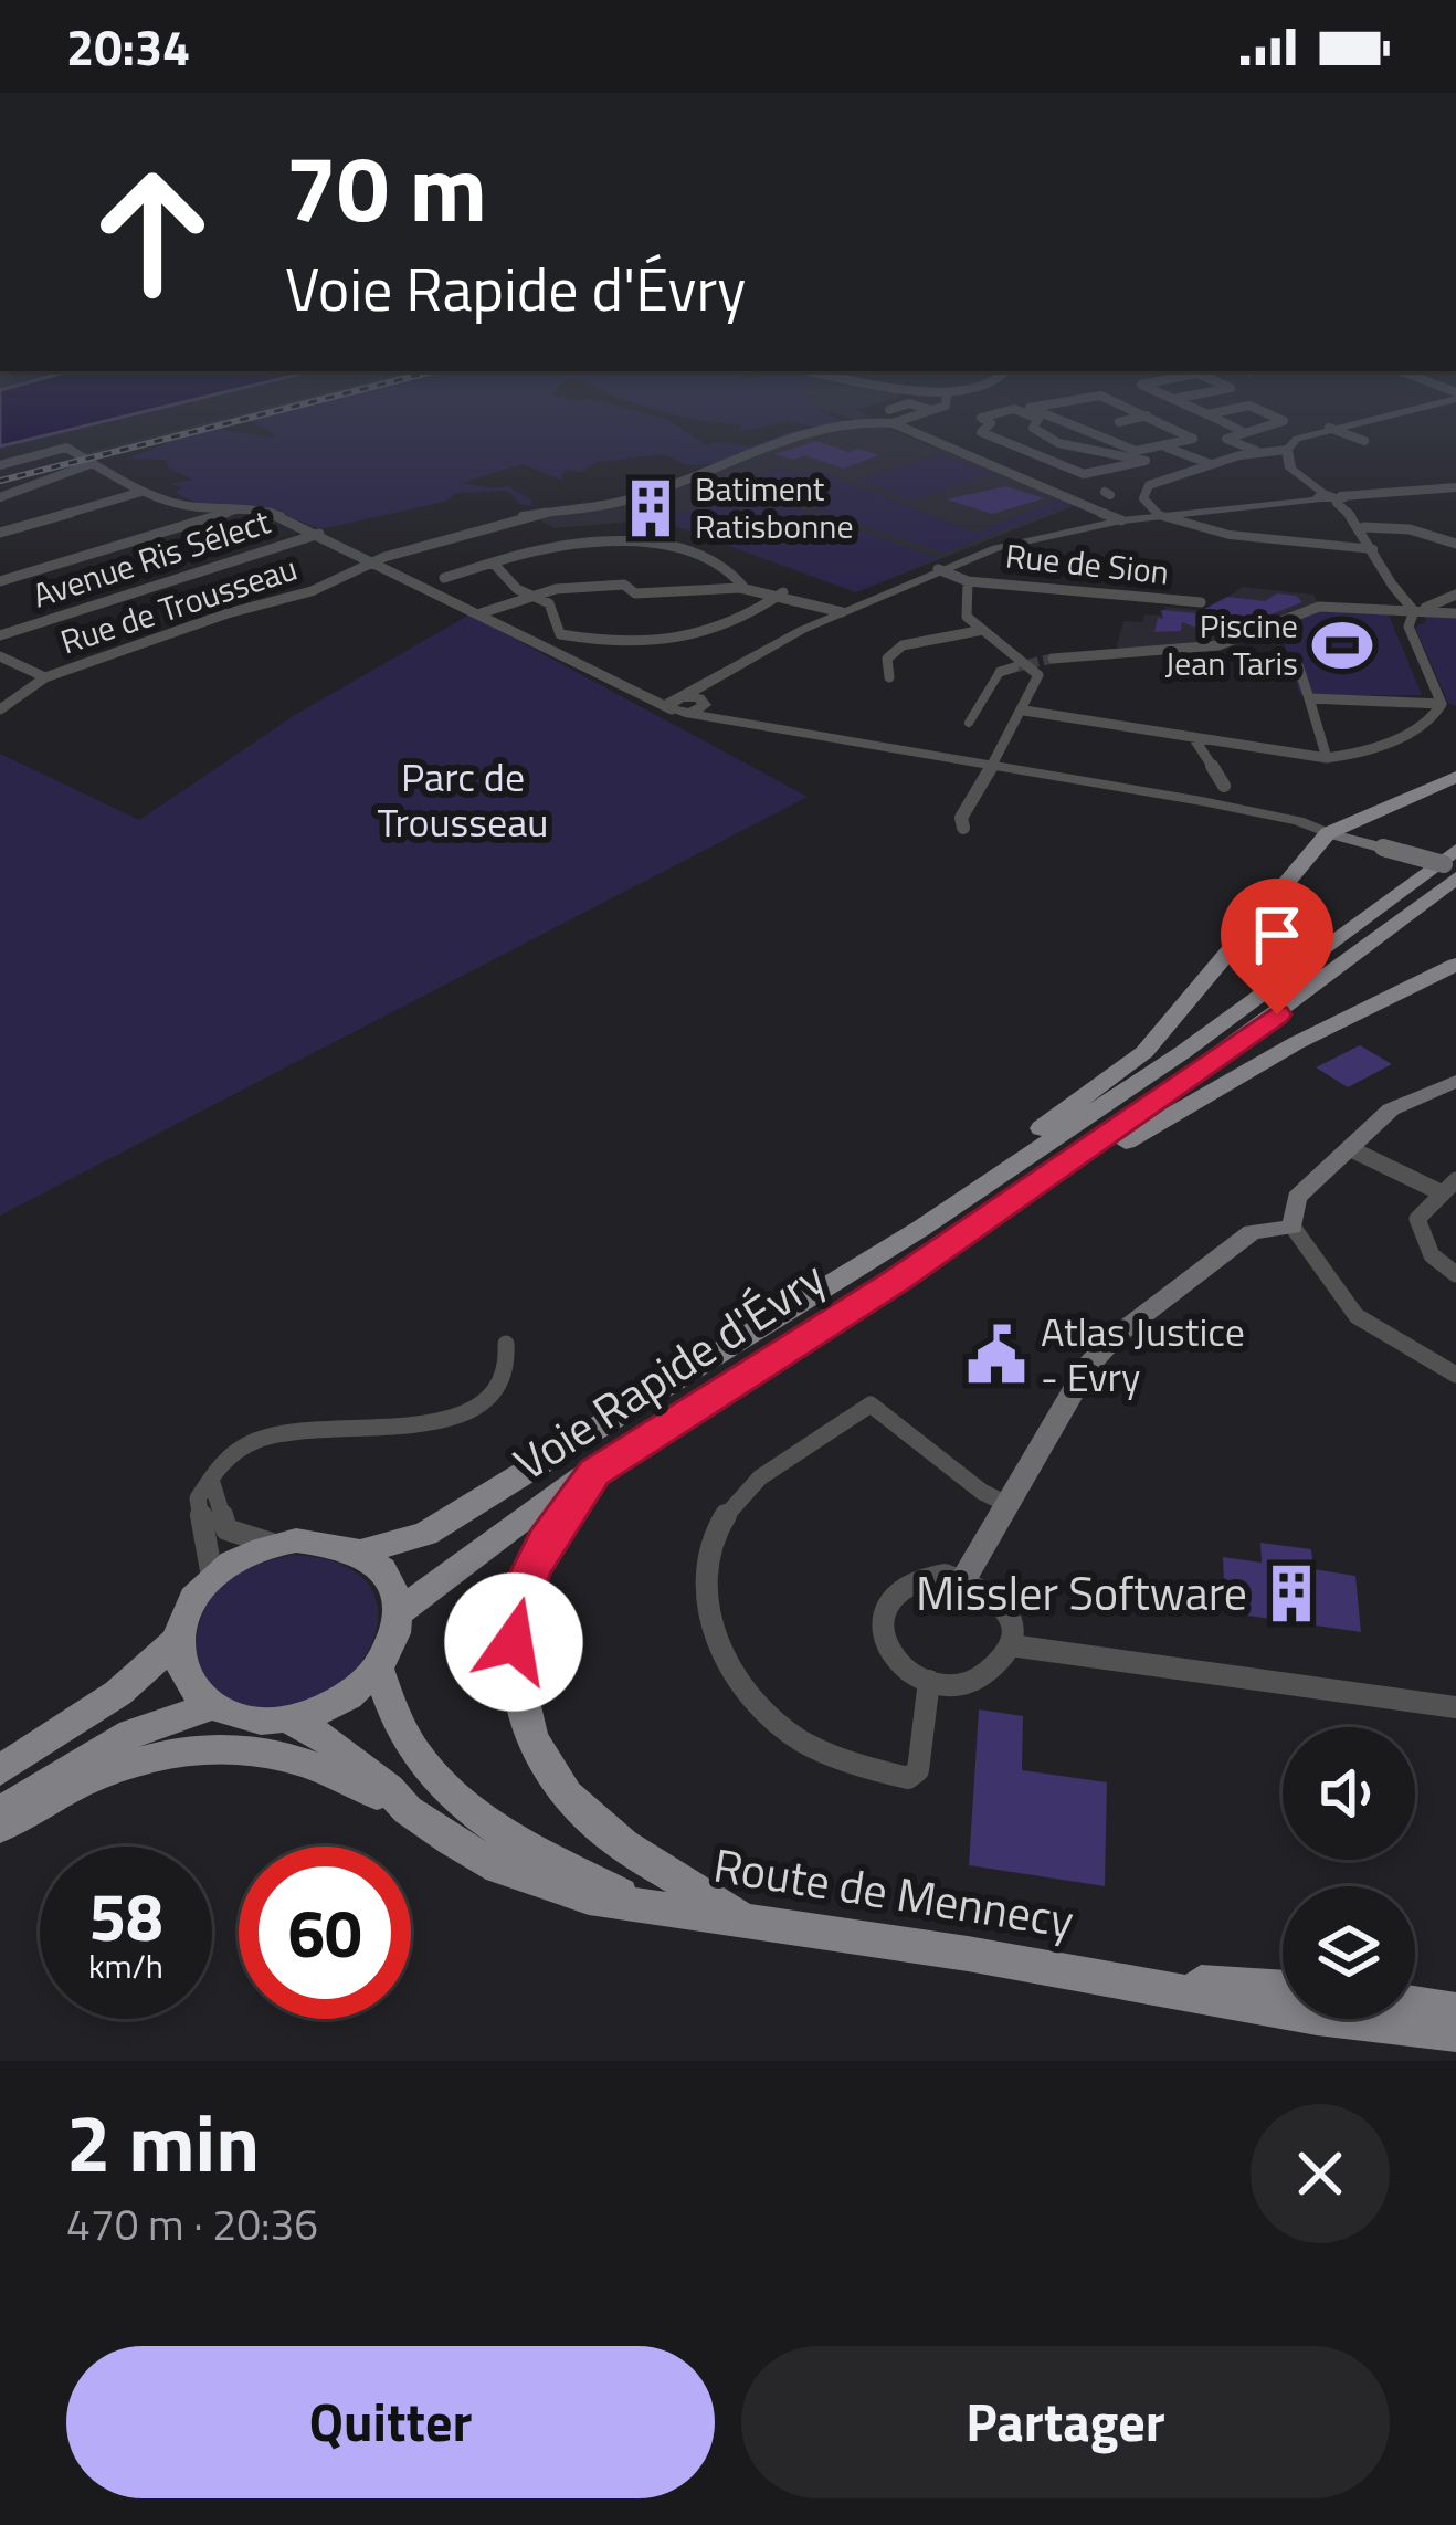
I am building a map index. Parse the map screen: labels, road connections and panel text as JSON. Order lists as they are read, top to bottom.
{
  "streets": {
    "main road": ["Voie Rapide d'Évry", "Route de Mennecy"],
    "street": ["Avenue Ris Sélect", "Rue de Sion", "Rue de Trousseau"]
  },
  "crossings": [
    ["Voie Rapide d'Évry", "Route de Mennecy"]
  ],
  "parks": ["Parc de Trousseau"],
  "places": {
    "building": ["Batiment Ratisbonne", "Missler Software"],
    "sports": ["Piscine Jean Taris"],
    "public building": ["Atlas Justice - Evry"]
  },
  "page": {
    "status": "20:34",
    "turn": ["70 m", "Voie Rapide d'Évry"],
    "speed": "58 km/h",
    "limit": "60",
    "heading": ["2 min", "470 m · 20:36"],
    "buttons": ["Quitter", "Partager"]
  }
}
